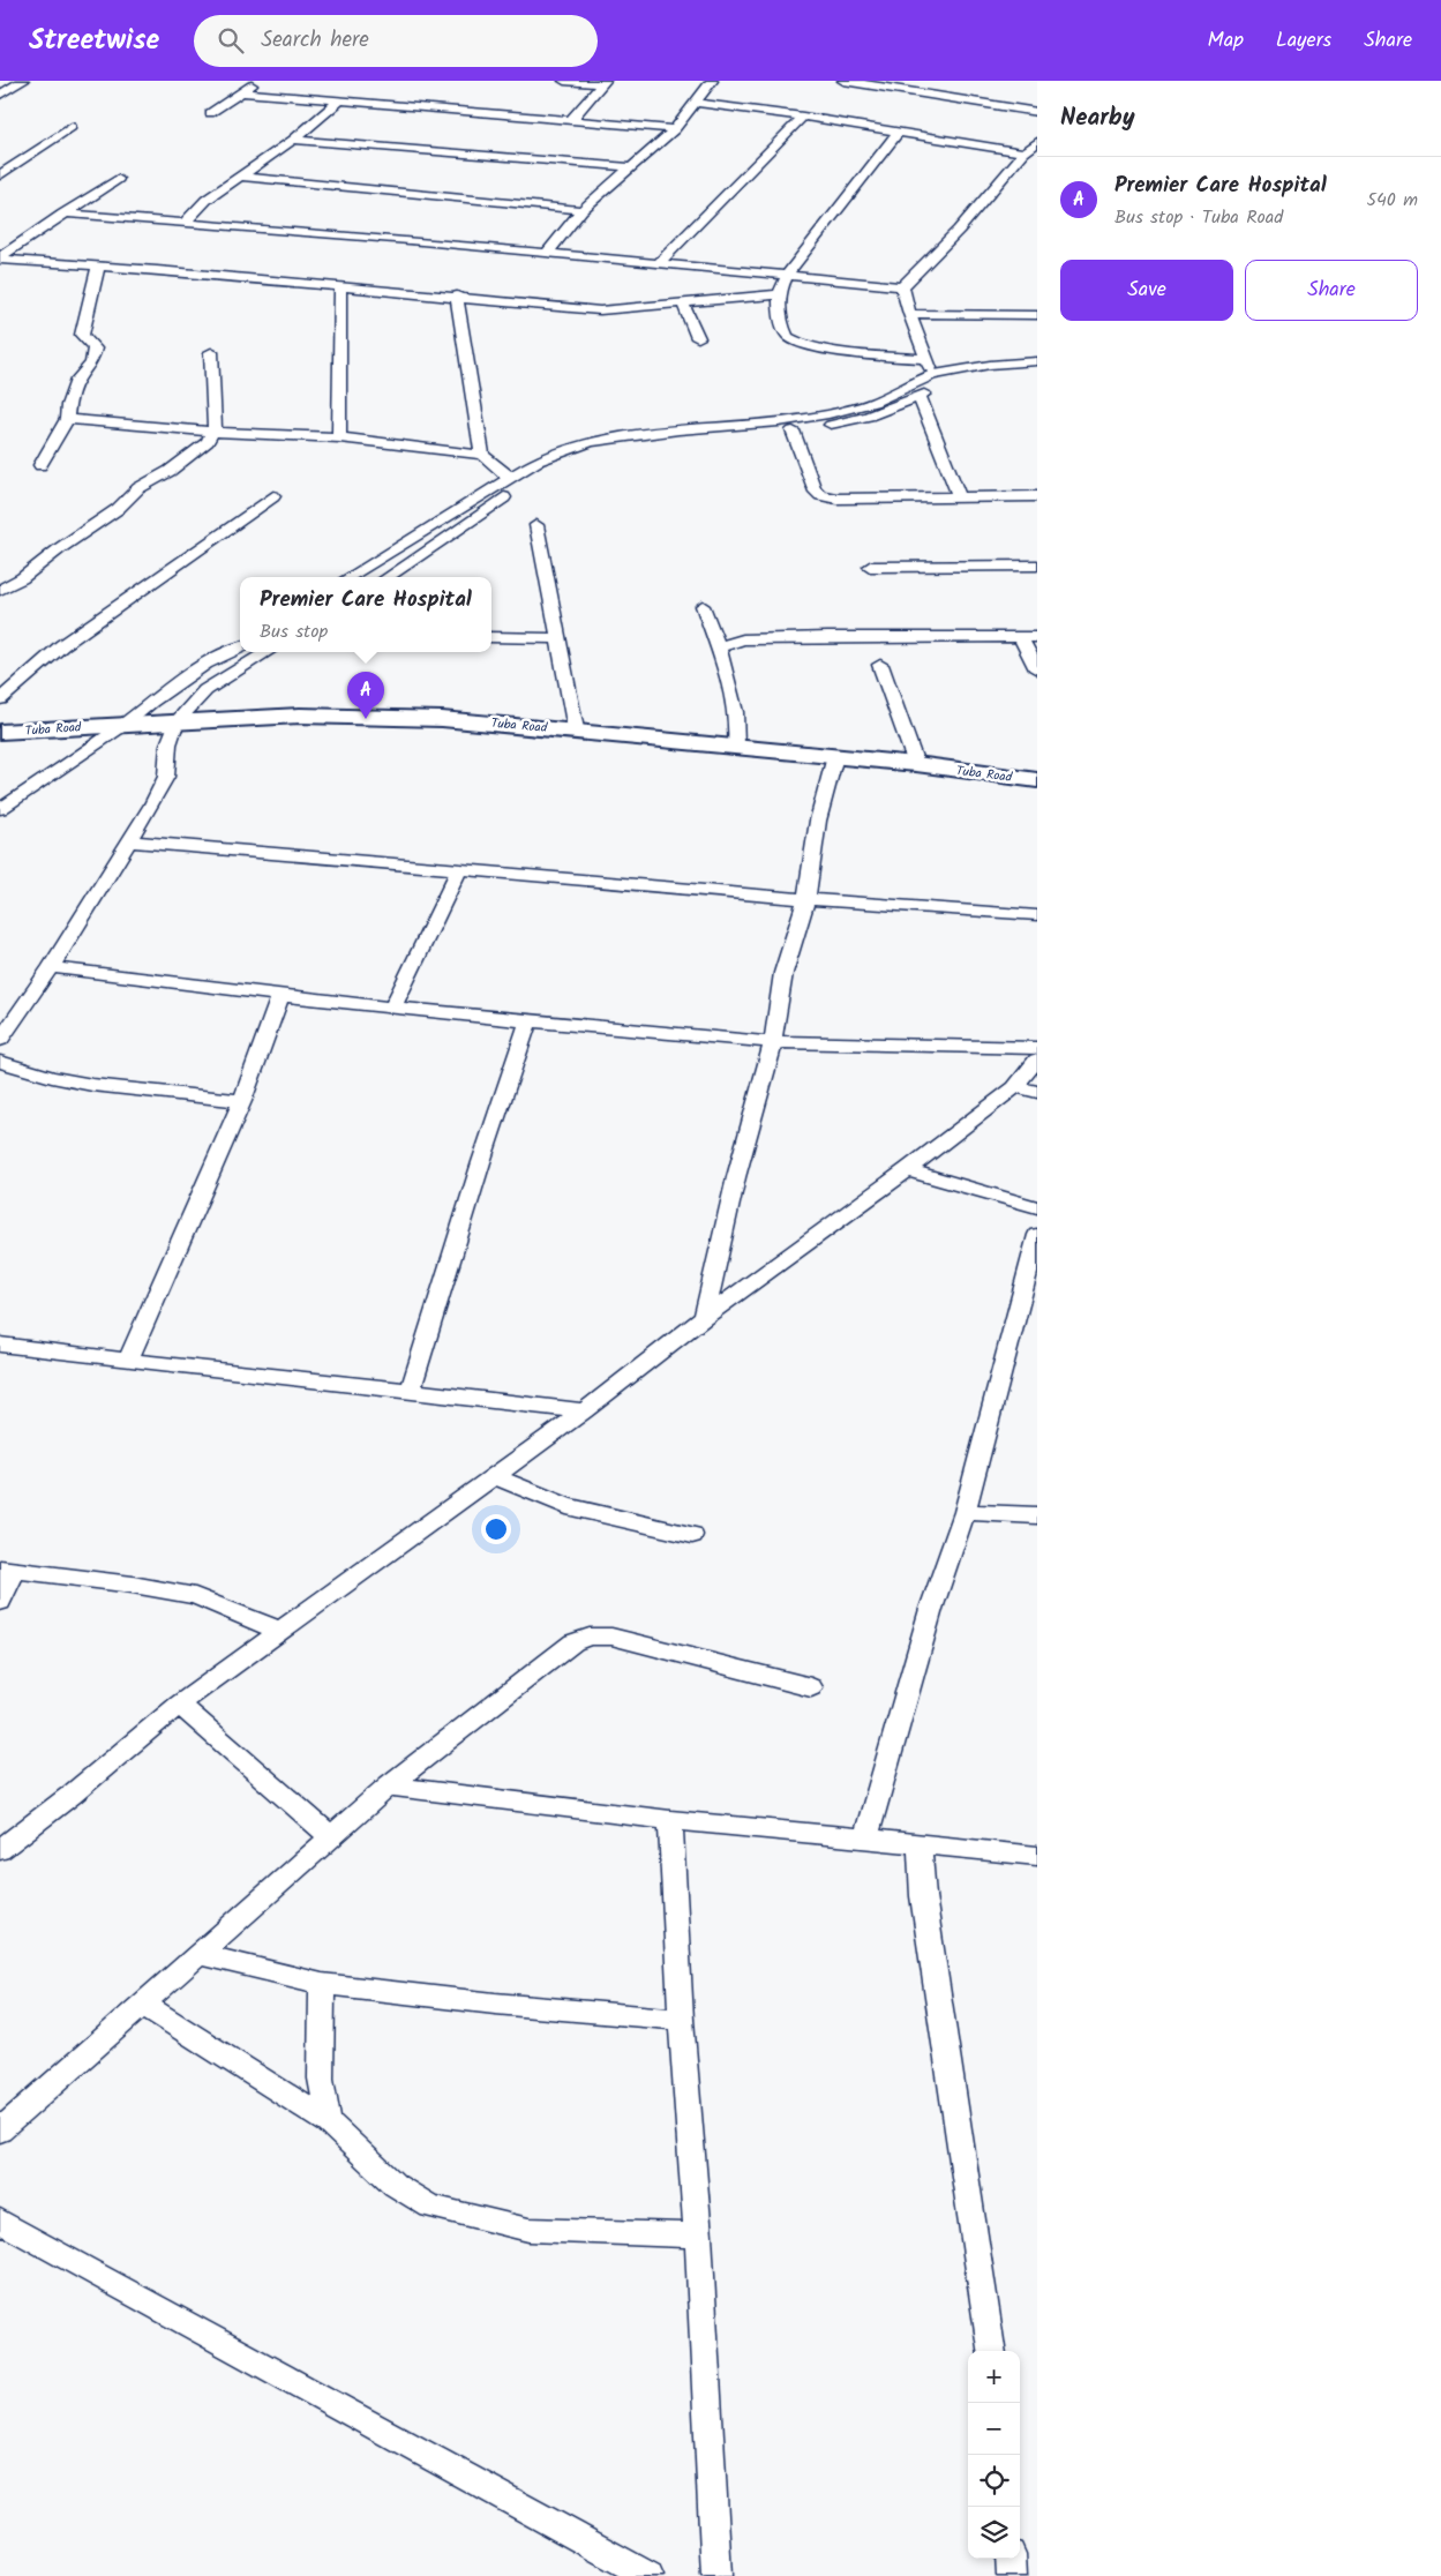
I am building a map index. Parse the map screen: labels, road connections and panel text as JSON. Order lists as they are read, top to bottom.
{
  "streets": {
    "street": ["Tuba Road"]
  },
  "page": {
    "header": "Streetwise",
    "search": "Search here",
    "nav": ["Map", "Layers", "Share"],
    "heading": "Nearby",
    "list": [
      {
        "mark": "A",
        "name": "Premier Care Hospital",
        "note": "Bus stop · Tuba Road",
        "value": "540 m"
      }
    ],
    "buttons": ["Save", "Share"],
    "popup": ["Premier Care Hospital", "Bus stop"],
    "pins": "A",
    "map_buttons": ["+", "−"]
  }
}
